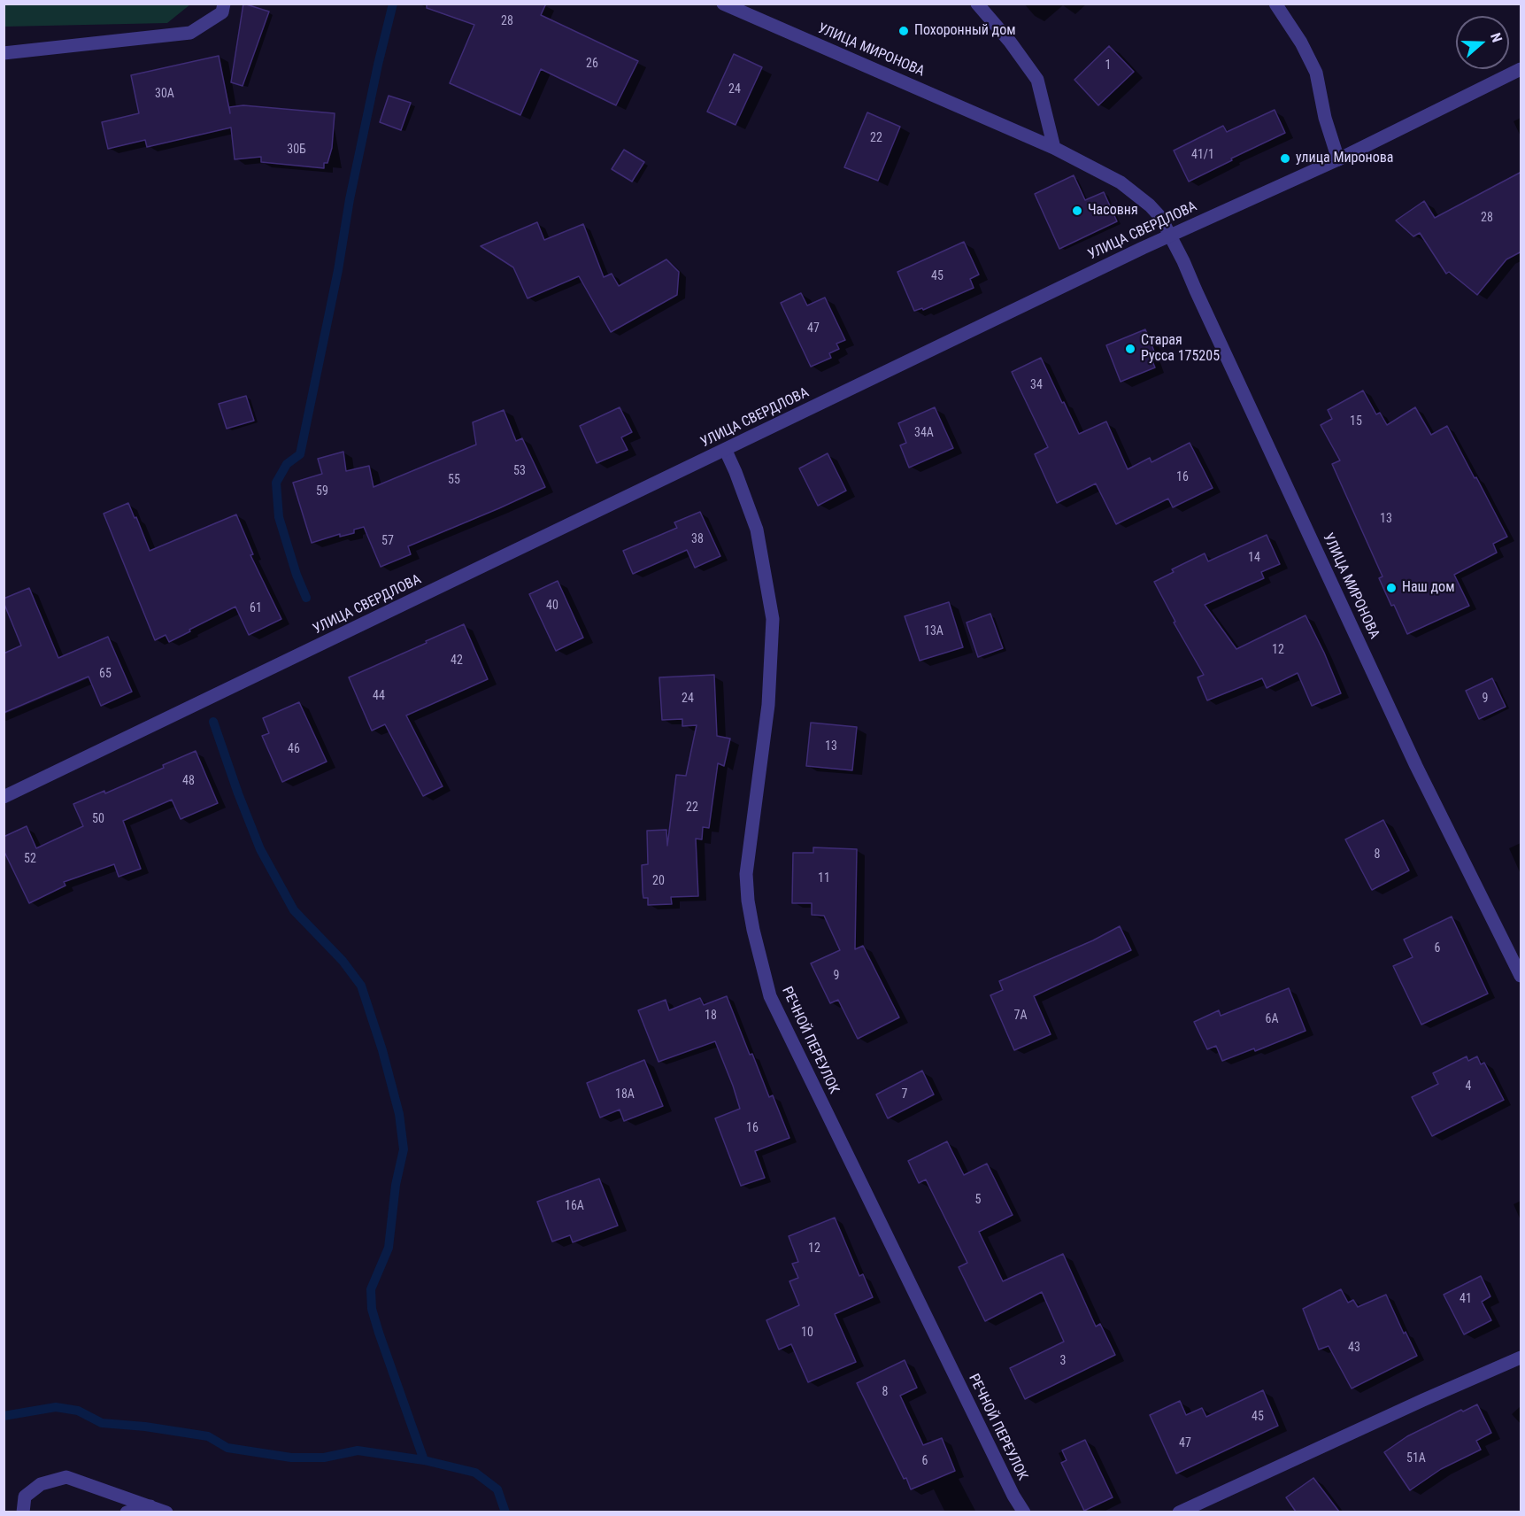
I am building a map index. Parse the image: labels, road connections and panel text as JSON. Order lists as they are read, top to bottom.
{
  "streets": {
    "street": ["УЛИЦА МИРОНОВА", "УЛИЦА СВЕРДЛОВА", "РЕЧНОЙ ПЕРЕУЛОК"]
  },
  "crossings": [
    ["УЛИЦА МИРОНОВА", "УЛИЦА СВЕРДЛОВА"],
    ["УЛИЦА СВЕРДЛОВА", "РЕЧНОЙ ПЕРЕУЛОК"]
  ],
  "places": [
    "Похоронный дом",
    "улица Миронова",
    "Часовня",
    "Старая Русса 175205",
    "Наш дом"
  ],
  "house_numbers": [
    "28",
    "26",
    "1",
    "24",
    "30А",
    "22",
    "30Б",
    "41/1",
    "28",
    "45",
    "47",
    "34",
    "15",
    "34А",
    "53",
    "16",
    "55",
    "59",
    "13",
    "38",
    "57",
    "14",
    "40",
    "61",
    "13А",
    "12",
    "42",
    "65",
    "44",
    "24",
    "9",
    "13",
    "46",
    "48",
    "22",
    "50",
    "8",
    "52",
    "11",
    "20",
    "6",
    "9",
    "18",
    "7А",
    "6А",
    "4",
    "18А",
    "7",
    "16",
    "5",
    "16А",
    "12",
    "41",
    "10",
    "43",
    "3",
    "8",
    "45",
    "47",
    "51А",
    "6"
  ],
  "north": "right"
}
